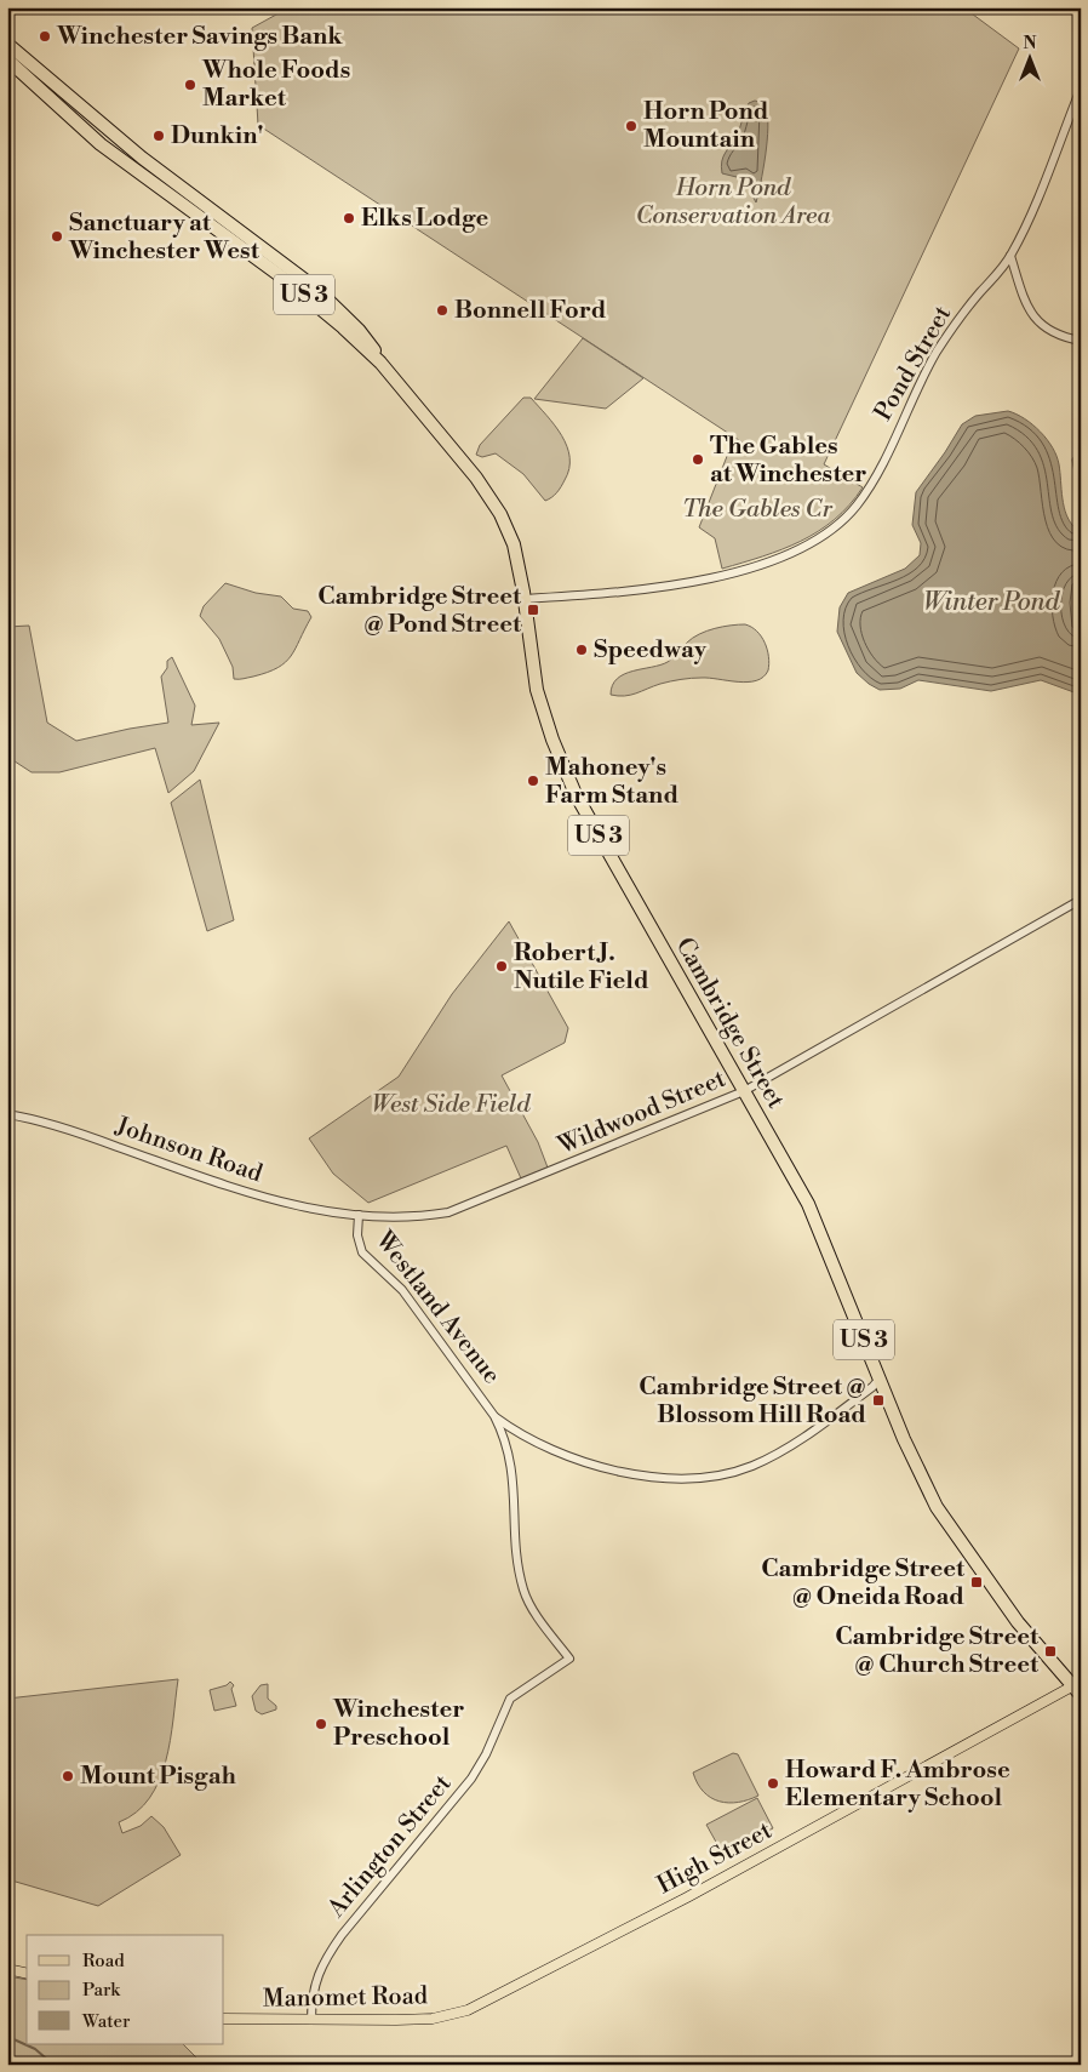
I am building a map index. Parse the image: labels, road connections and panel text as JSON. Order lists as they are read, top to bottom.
{
  "streets": {
    "highway": ["US 3", "Cambridge Street"],
    "main road": ["High Street", "Manomet Road"],
    "street": [
      "Pond Street",
      "Wildwood Street",
      "Johnson Road",
      "Westland Avenue",
      "Arlington Street"
    ]
  },
  "crossings": [
    ["US 3", "Cambridge Street"],
    ["Pond Street", "Cambridge Street"],
    ["Cambridge Street", "Wildwood Street"],
    ["Cambridge Street", "High Street"],
    ["Wildwood Street", "Johnson Road"],
    ["Wildwood Street", "Westland Avenue"],
    ["Johnson Road", "Westland Avenue"],
    ["Westland Avenue", "Arlington Street"],
    ["Arlington Street", "Manomet Road"],
    ["High Street", "Manomet Road"]
  ],
  "water": ["Winter Pond"],
  "parks": ["Horn Pond Conservation Area", "The Gables Cr", "West Side Field"],
  "places": {
    "other": [
      "Winchester Savings Bank",
      "Whole Foods Market",
      "Horn Pond Mountain",
      "Dunkin'",
      "Elks Lodge",
      "Sanctuary at Winchester West",
      "Bonnell Ford",
      "The Gables at Winchester",
      "Speedway",
      "Mahoney's Farm Stand",
      "Robert J. Nutile Field",
      "Winchester Preschool",
      "Mount Pisgah",
      "Howard F. Ambrose Elementary School"
    ],
    "transit": [
      "Cambridge Street @ Pond Street",
      "Cambridge Street @ Blossom Hill Road",
      "Cambridge Street @ Oneida Road",
      "Cambridge Street @ Church Street"
    ]
  },
  "legend": ["Road", "Park", "Water"],
  "north": "top"
}
